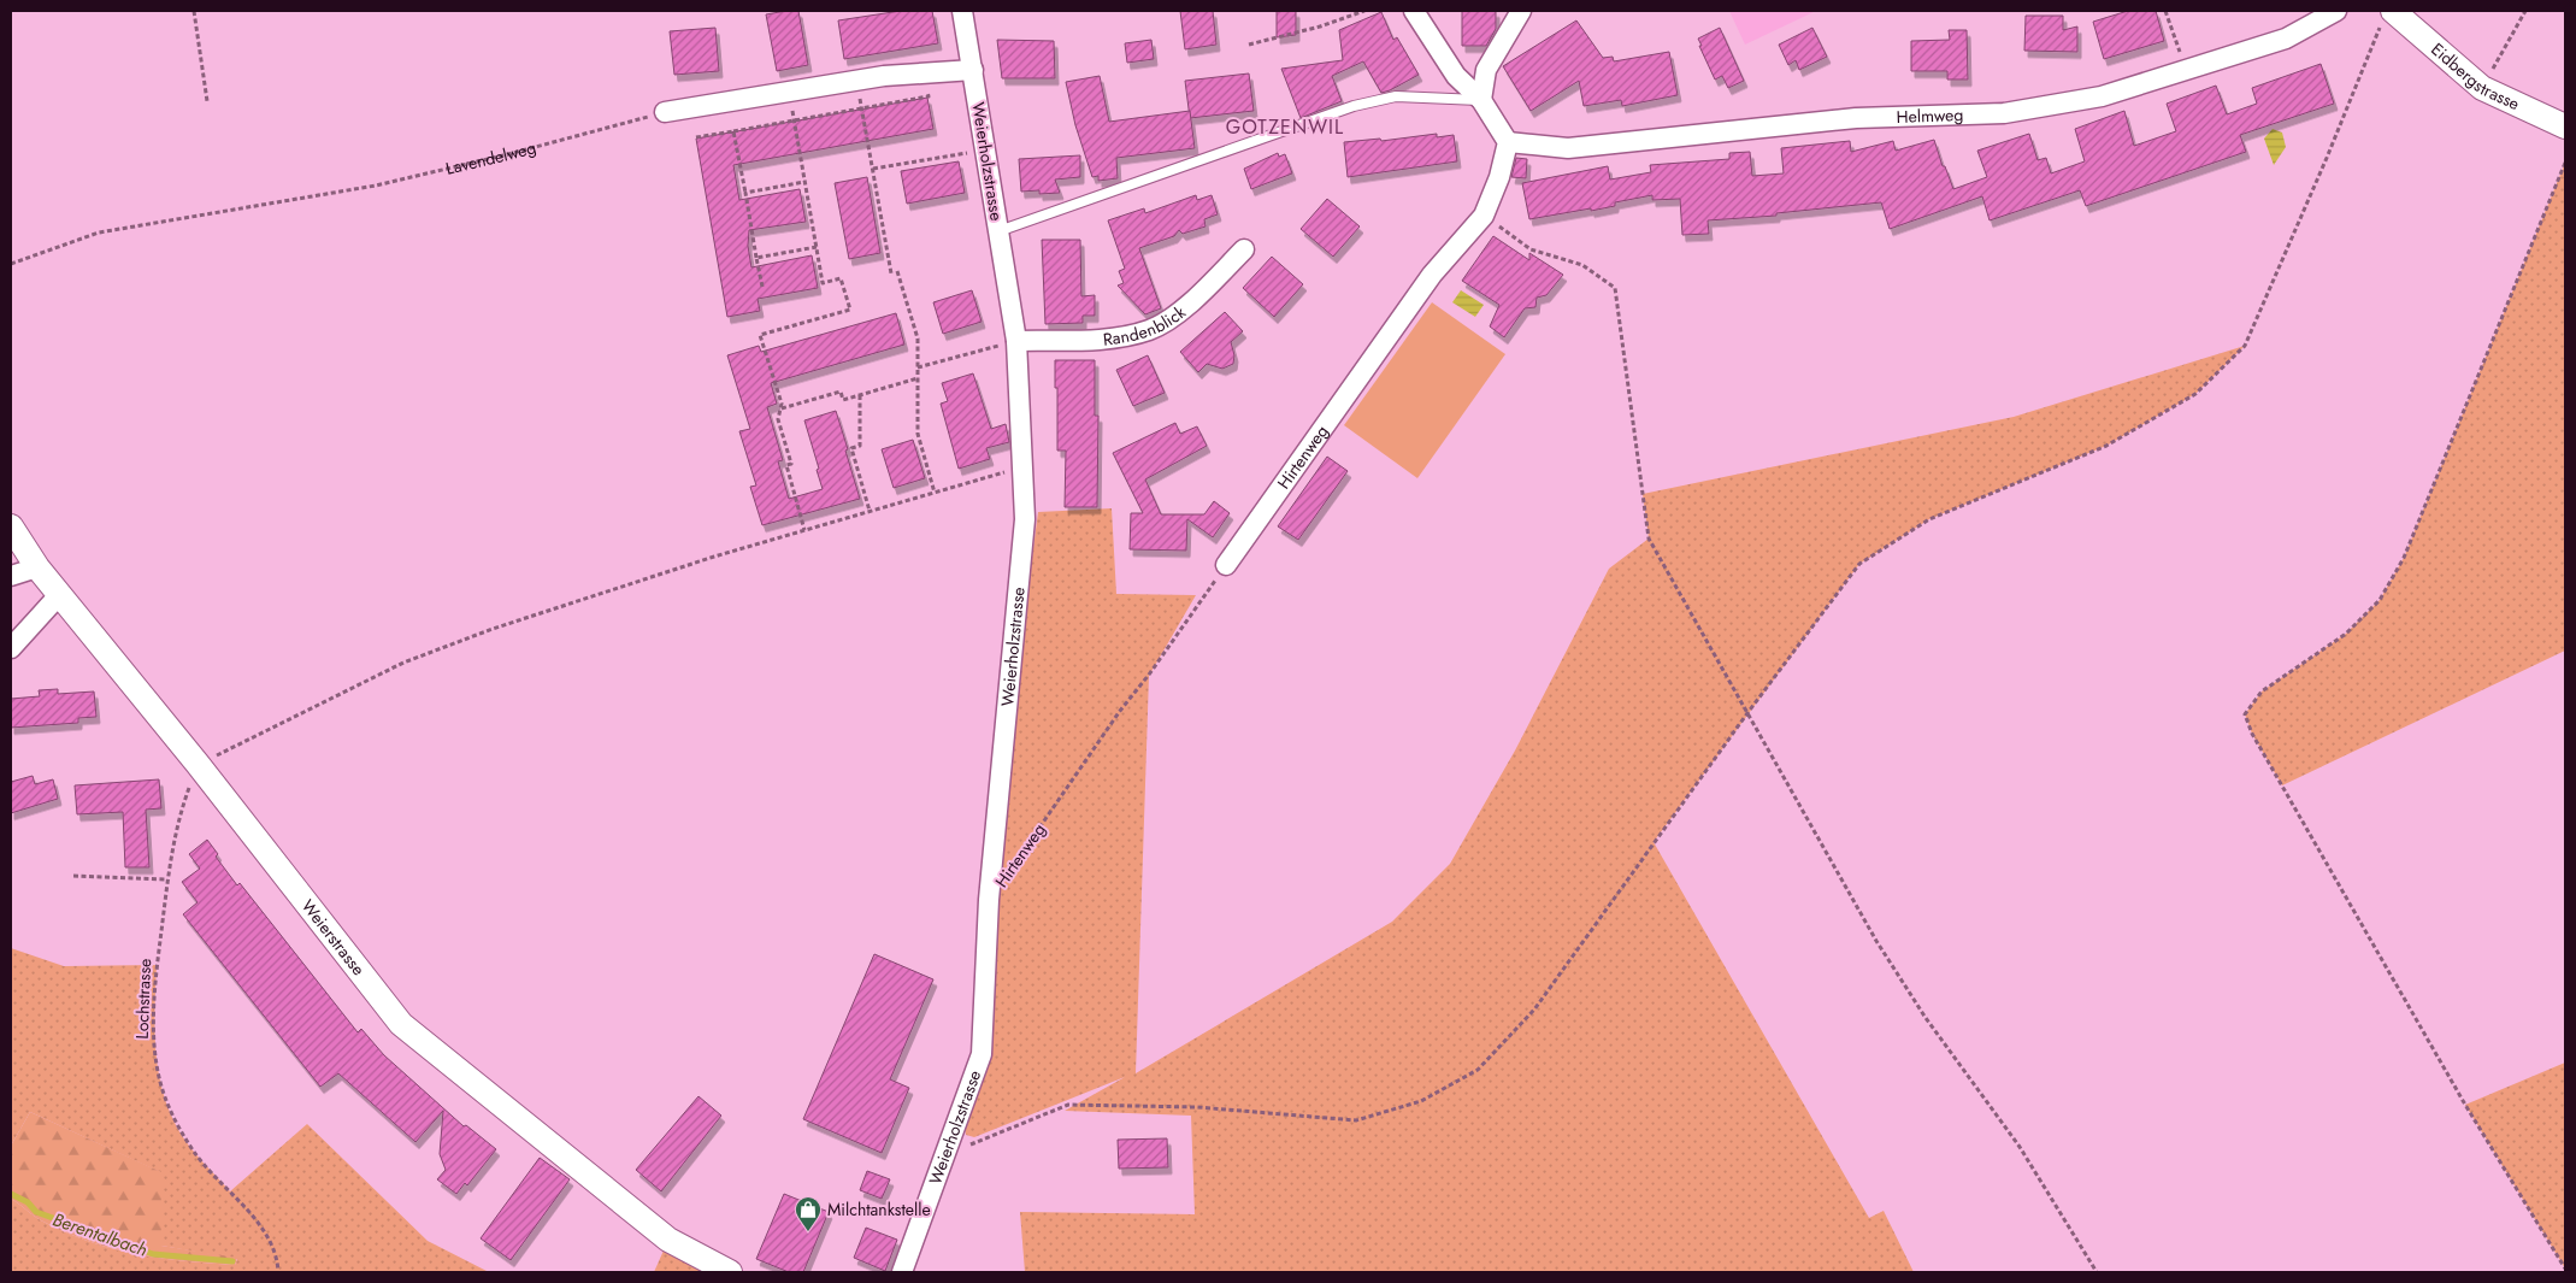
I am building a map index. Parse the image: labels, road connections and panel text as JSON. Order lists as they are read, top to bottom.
{
  "streets": {
    "street": [
      "Eidbergstrasse",
      "Helmweg",
      "Weierholzstrasse",
      "Randenblick",
      "Hirtenweg",
      "Weierstrasse"
    ],
    "path": ["Lavendelweg", "Lochstrasse"]
  },
  "crossings": [
    ["Helmweg", "Hirtenweg"],
    ["Weierholzstrasse", "Randenblick"],
    ["Weierstrasse", "Lochstrasse"]
  ],
  "districts": ["GOTZENWIL"],
  "water": ["Berentalbach"],
  "places": {
    "shop": ["Milchtankstelle"]
  }
}
